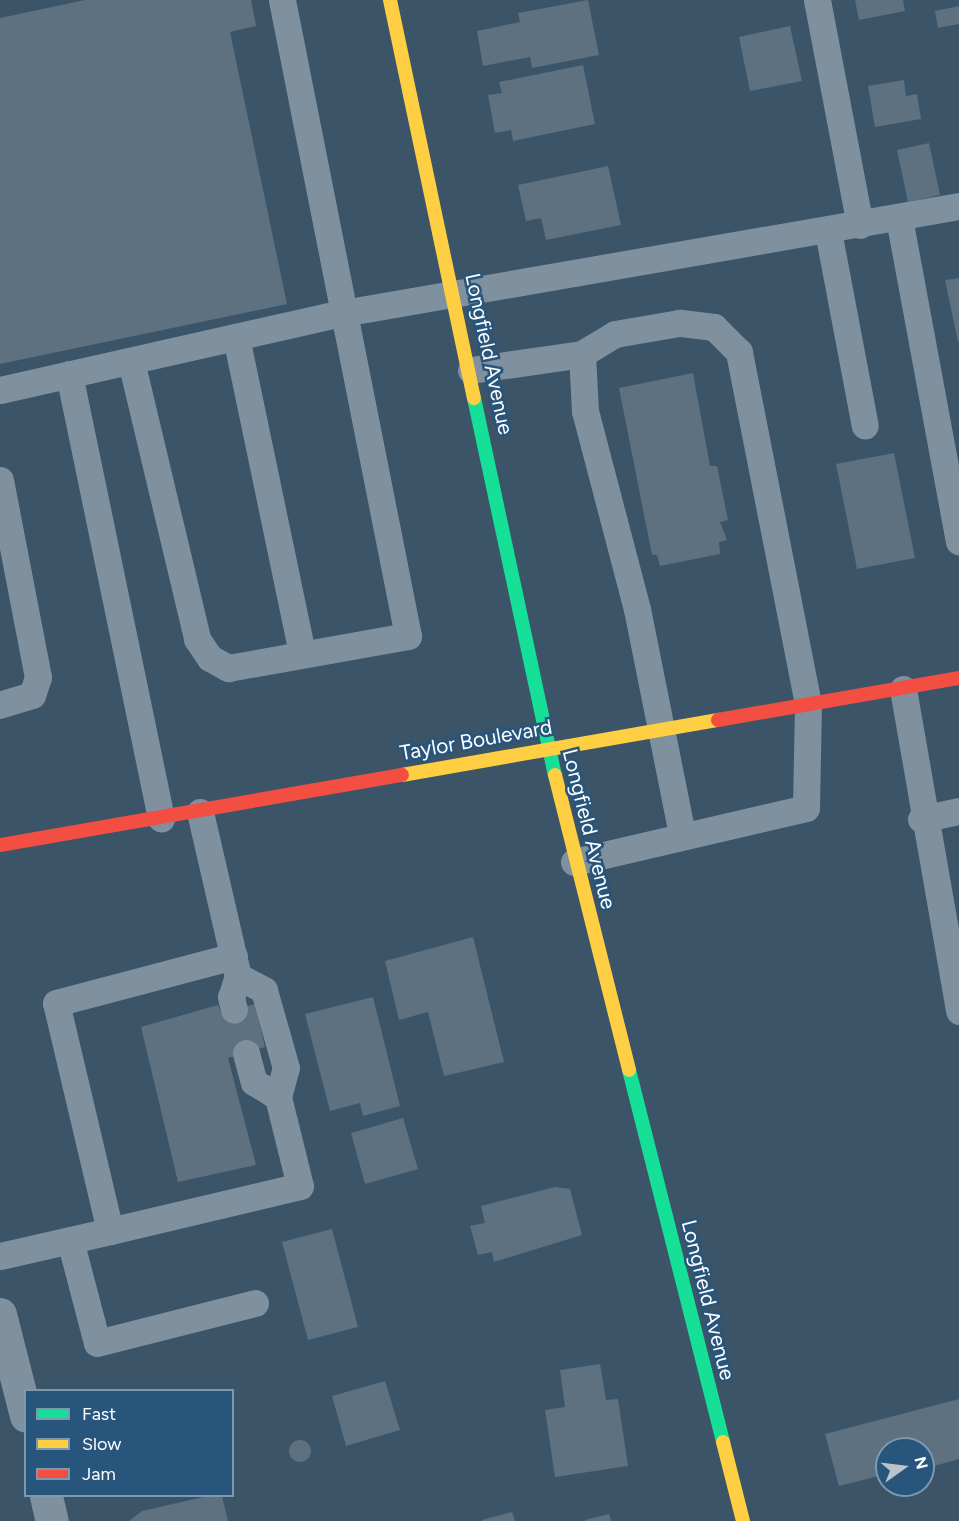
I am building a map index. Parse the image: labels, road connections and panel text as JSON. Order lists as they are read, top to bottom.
{
  "streets": {
    "street": ["Longfield Avenue", "Taylor Boulevard"]
  },
  "crossings": [
    ["Longfield Avenue", "Taylor Boulevard"]
  ],
  "legend": ["Fast", "Slow", "Jam"],
  "north": "right"
}
